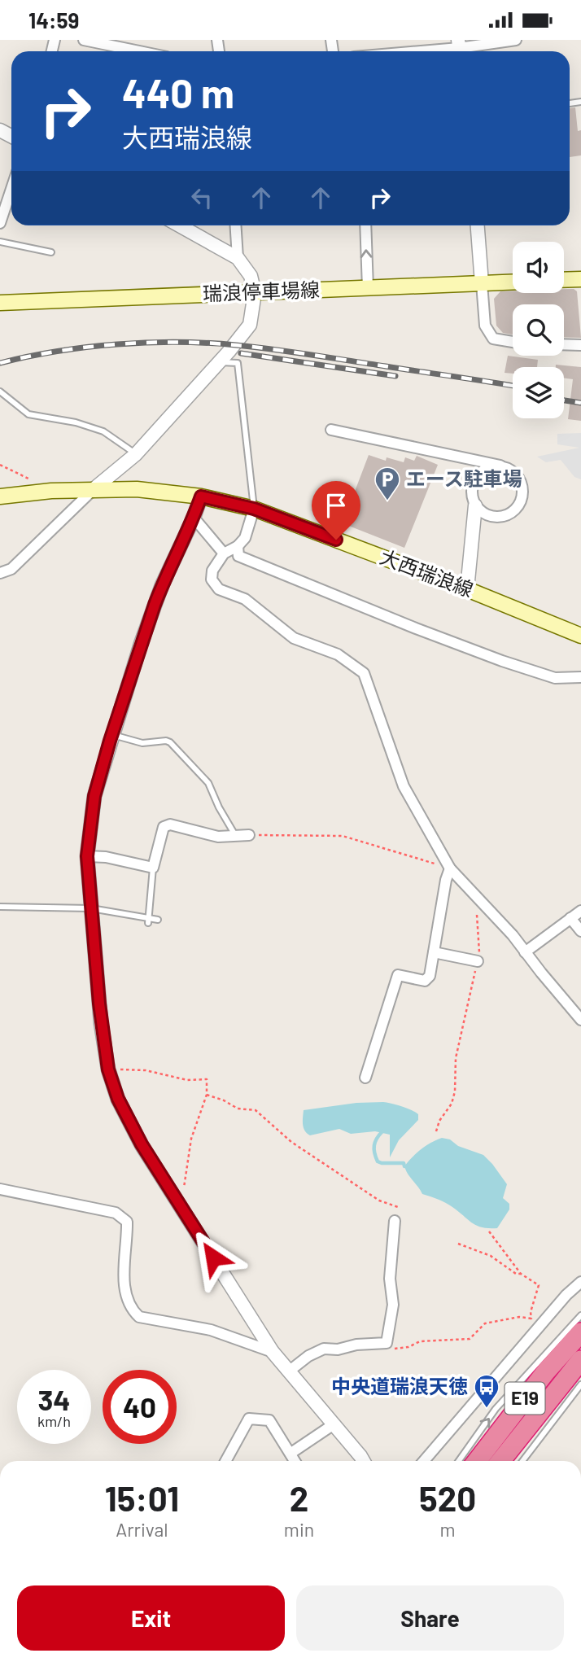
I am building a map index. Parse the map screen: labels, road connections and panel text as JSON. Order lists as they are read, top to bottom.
{
  "streets": {
    "highway": ["E19"],
    "main road": ["瑞浪停車場線", "大西瑞浪線"]
  },
  "places": {
    "parking": ["エース駐車場"],
    "bus stop": ["中央道瑞浪天徳"]
  },
  "page": {
    "status": "14:59",
    "turn": ["440 m", "大西瑞浪線"],
    "speed": "34 km/h",
    "limit": "40",
    "eta": [
      "15:01",
      "Arrival",
      "2",
      "min",
      "520",
      "m"
    ],
    "buttons": ["Exit", "Share"]
  }
}
